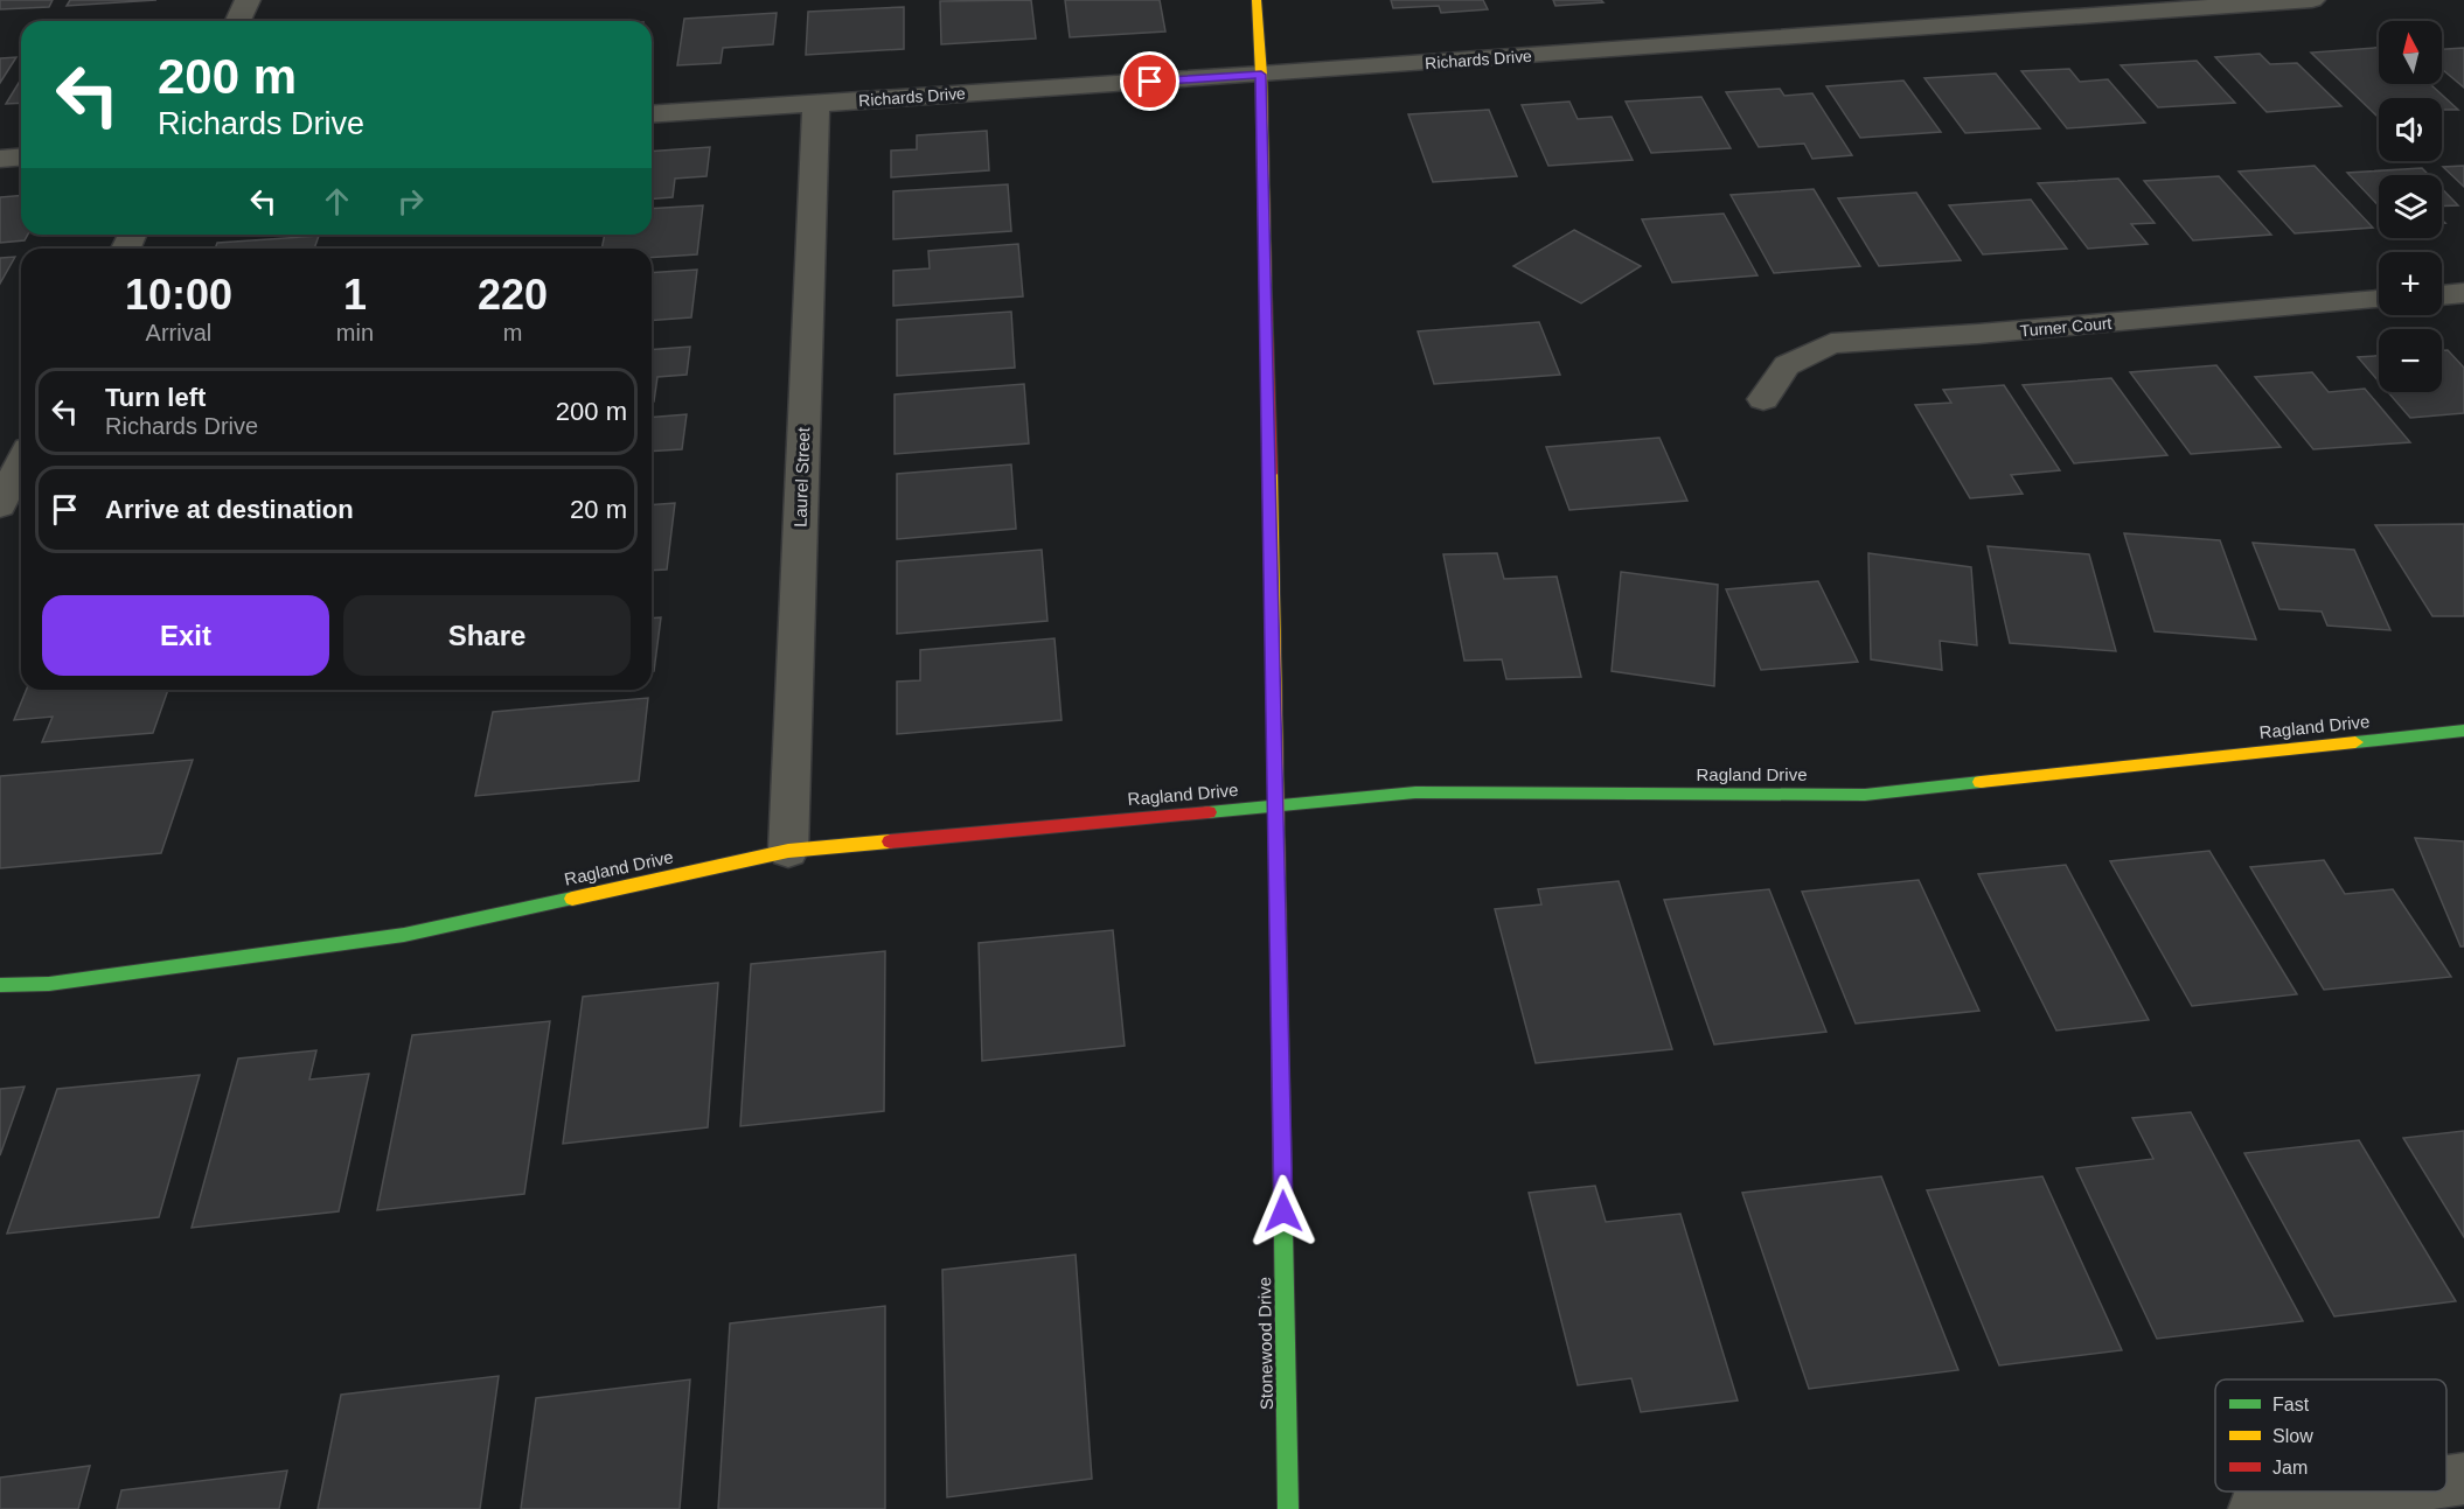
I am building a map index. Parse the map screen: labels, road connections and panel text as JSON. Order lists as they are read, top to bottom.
{
  "streets": {
    "street": [
      "Richards Drive",
      "Turner Court",
      "Laurel Street",
      "Ragland Drive",
      "Stonewood Drive"
    ]
  },
  "crossings": [
    ["Richards Drive", "Laurel Street"],
    ["Richards Drive", "Stonewood Drive"],
    ["Laurel Street", "Ragland Drive"],
    ["Ragland Drive", "Stonewood Drive"]
  ],
  "legend": ["Fast", "Slow", "Jam"],
  "north": "top",
  "page": {
    "map_buttons": ["+", "−"],
    "turn": ["200 m", "Richards Drive"],
    "eta": [
      "10:00",
      "Arrival",
      "1",
      "min",
      "220",
      "m"
    ],
    "list": [
      {
        "name": "Turn left",
        "note": "Richards Drive",
        "value": "200 m"
      },
      {
        "name": "Arrive at destination",
        "value": "20 m"
      }
    ],
    "buttons": ["Exit", "Share"]
  }
}
